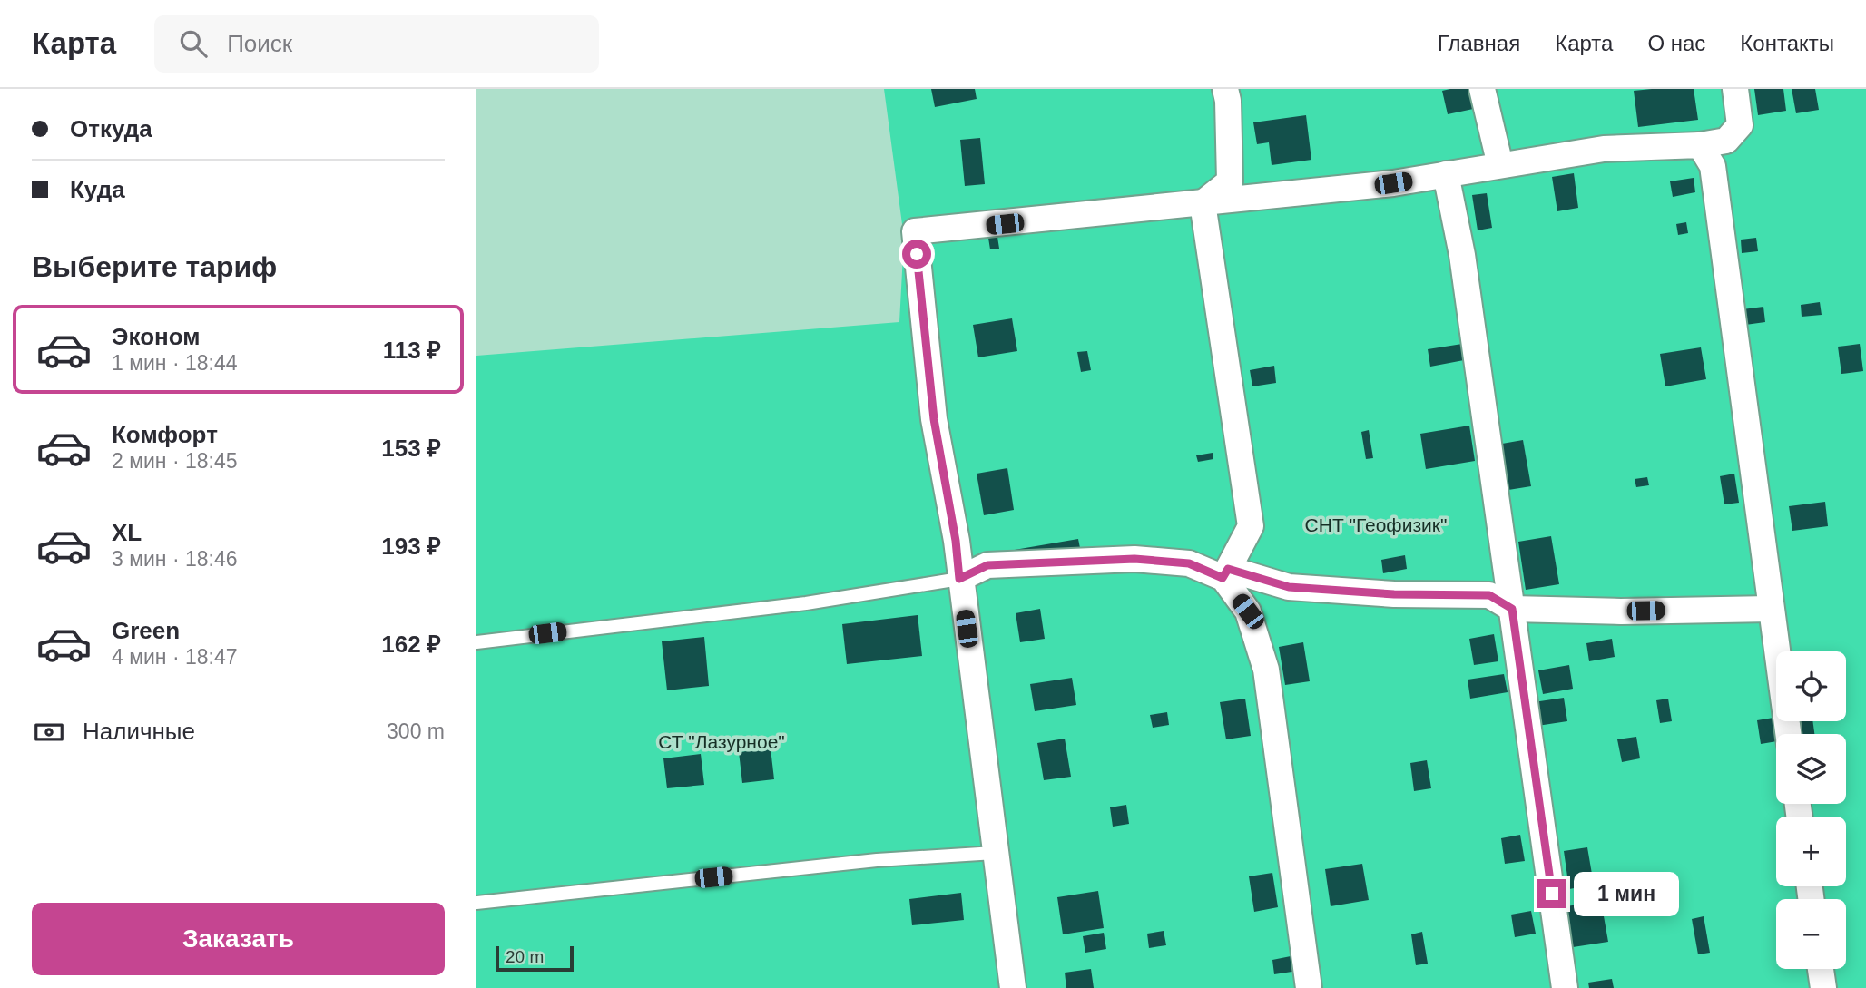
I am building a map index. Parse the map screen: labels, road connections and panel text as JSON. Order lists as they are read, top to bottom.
{
  "parks": ["СНТ \"Геофизик\"", "СТ \"Лазурное\""],
  "scale_bar": "20 m",
  "page": {
    "header": "Карта",
    "search": "Поиск",
    "nav": [
      "Главная",
      "Карта",
      "О нас",
      "Контакты"
    ],
    "banner": ["Откуда", "Куда"],
    "heading": "Выберите тариф",
    "list": [
      {
        "name": "Эконом",
        "note": "1 мин · 18:44",
        "value": "113 ₽"
      },
      {
        "name": "Комфорт",
        "note": "2 мин · 18:45",
        "value": "153 ₽"
      },
      {
        "name": "XL",
        "note": "3 мин · 18:46",
        "value": "193 ₽"
      },
      {
        "name": "Green",
        "note": "4 мин · 18:47",
        "value": "162 ₽"
      }
    ],
    "map_buttons": ["+", "−"],
    "pay": ["Наличные", "300 m"],
    "bubble": "1 мин",
    "buttons": "Заказать",
    "scale": "20 m"
  }
}
